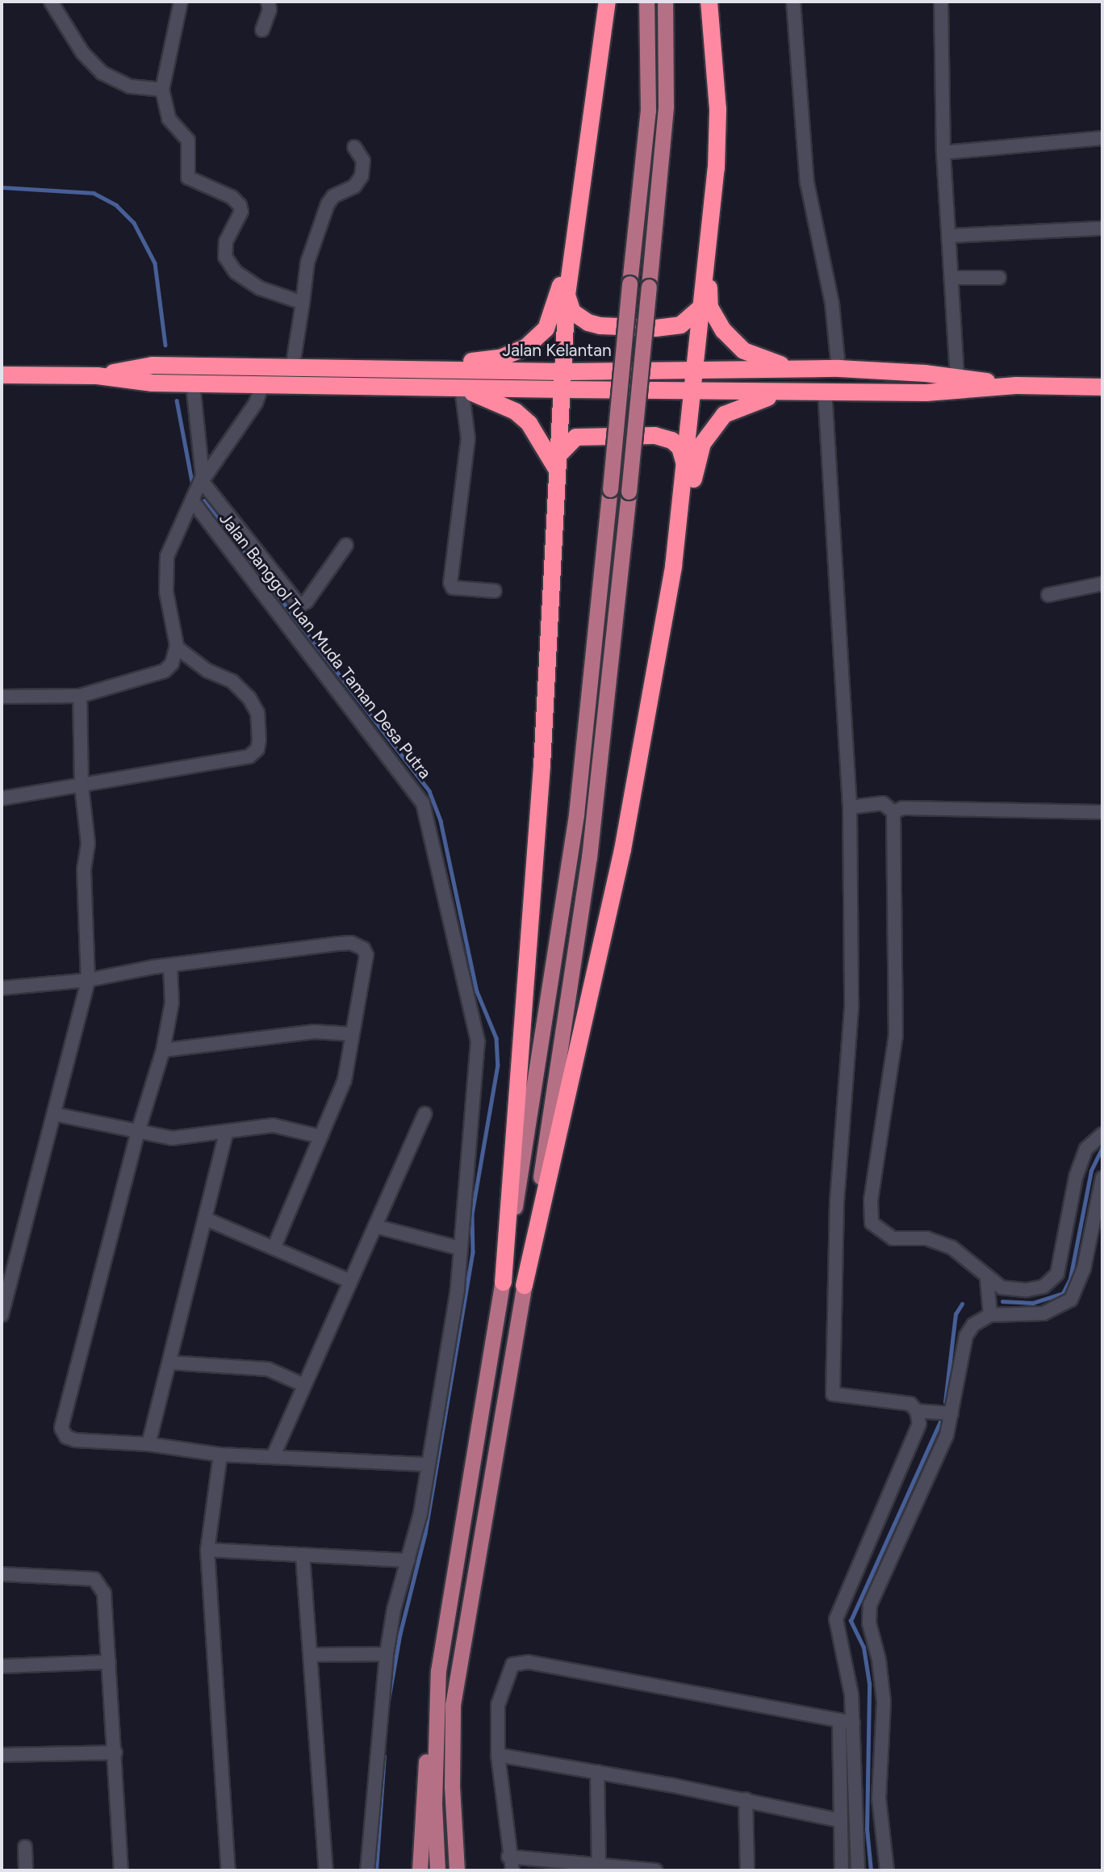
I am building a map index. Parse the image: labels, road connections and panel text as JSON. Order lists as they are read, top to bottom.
{
  "streets": {
    "highway": ["Jalan Kelantan"],
    "street": ["Jalan Banggol Tuan Muda Taman Desa Putra"]
  }
}
